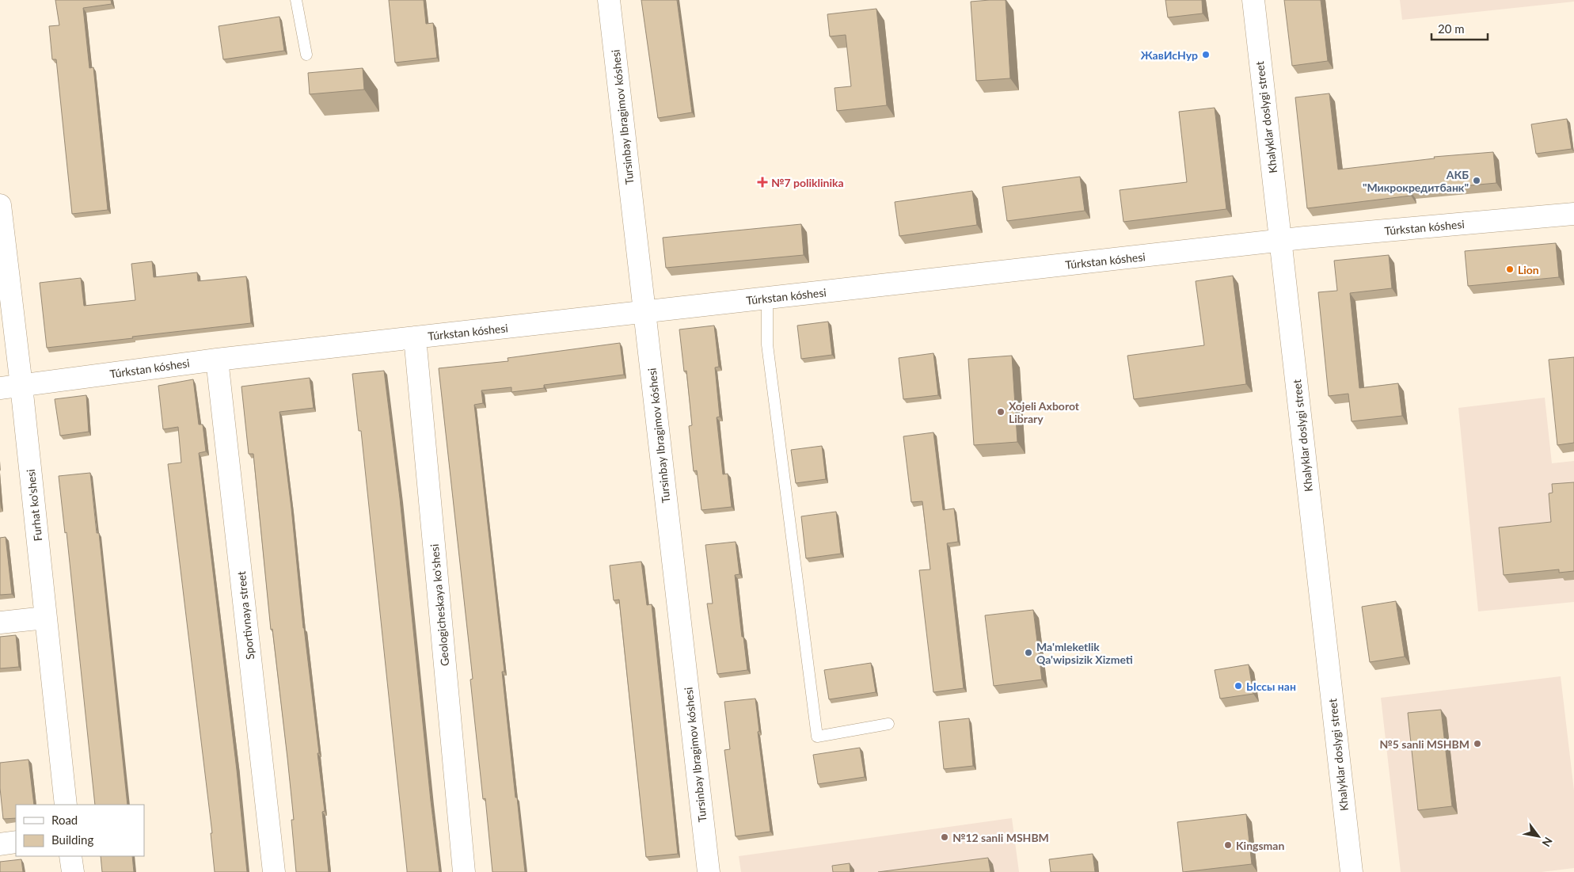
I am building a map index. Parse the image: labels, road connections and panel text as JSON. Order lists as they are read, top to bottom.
{
  "streets": {
    "street": [
      "Tursinbay Ibragimov kóshesi",
      "Khalyklar doslygi street",
      "Túrkstan kóshesi",
      "Furhat ko'shesi",
      "Geologicheskaya ko'shesi",
      "Sportivnaya street"
    ]
  },
  "crossings": [
    ["Tursinbay Ibragimov kóshesi", "Túrkstan kóshesi"],
    ["Khalyklar doslygi street", "Túrkstan kóshesi"],
    ["Túrkstan kóshesi", "Furhat ko'shesi"],
    ["Túrkstan kóshesi", "Geologicheskaya ko'shesi"],
    ["Túrkstan kóshesi", "Sportivnaya street"]
  ],
  "places": {
    "other": [
      "ЖавИсНур",
      "АКБ \"Микрокредитбанк\"",
      "Lion",
      "Xojeli Axborot Library",
      "Ma'mleketlik Qa'wipsizik Xizmeti",
      "Ыссы нан",
      "№5 sanli MSHBM",
      "№12 sanli MSHBM",
      "Kingsman"
    ],
    "health": ["№7 poliklinika"]
  },
  "legend": ["Road", "Building"],
  "scale_bar": "20 m",
  "north": "bottom right"
}
